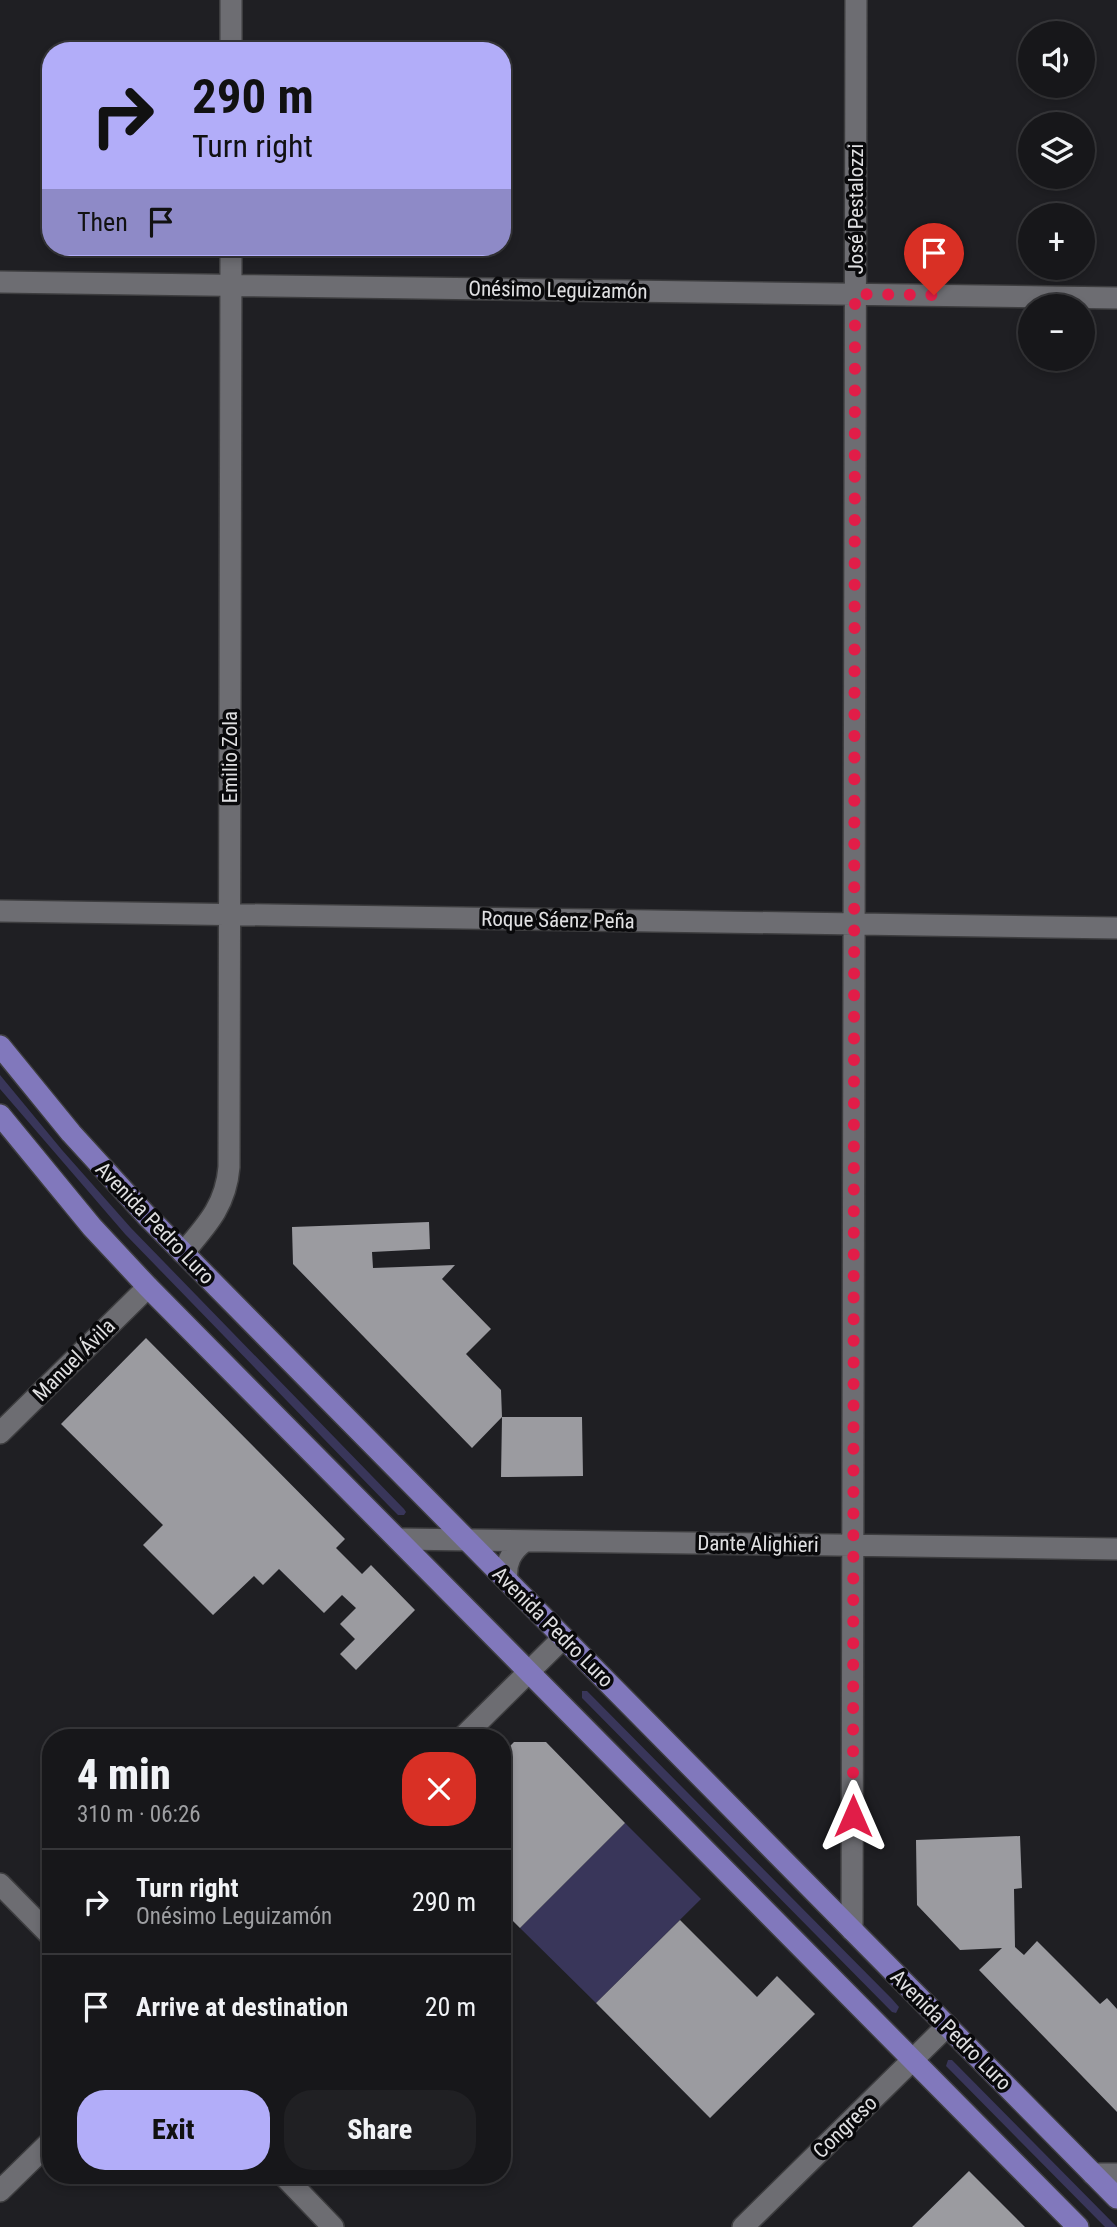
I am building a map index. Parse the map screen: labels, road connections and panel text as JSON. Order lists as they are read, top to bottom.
{
  "streets": {
    "main road": ["Avenida Pedro Luro"],
    "street": [
      "José Pestalozzi",
      "Onésimo Leguizamón",
      "Emilio Zola",
      "Roque Sáenz Peña",
      "Manuel Ávila",
      "Dante Alighieri",
      "Congreso"
    ]
  },
  "crossings": [
    ["José Pestalozzi", "Onésimo Leguizamón"],
    ["José Pestalozzi", "Roque Sáenz Peña"],
    ["José Pestalozzi", "Avenida Pedro Luro"],
    ["José Pestalozzi", "Dante Alighieri"],
    ["Onésimo Leguizamón", "Emilio Zola"],
    ["Emilio Zola", "Roque Sáenz Peña"],
    ["Emilio Zola", "Avenida Pedro Luro"],
    ["Avenida Pedro Luro", "Dante Alighieri"],
    ["Avenida Pedro Luro", "Congreso"]
  ],
  "page": {
    "map_buttons": ["+", "−"],
    "turn": ["290 m", "Turn right"],
    "then": "Then",
    "heading": ["4 min", "310 m · 06:26"],
    "list": [
      {
        "name": "Turn right",
        "note": "Onésimo Leguizamón",
        "value": "290 m"
      },
      {
        "name": "Arrive at destination",
        "value": "20 m"
      }
    ],
    "buttons": ["Exit", "Share"]
  }
}
